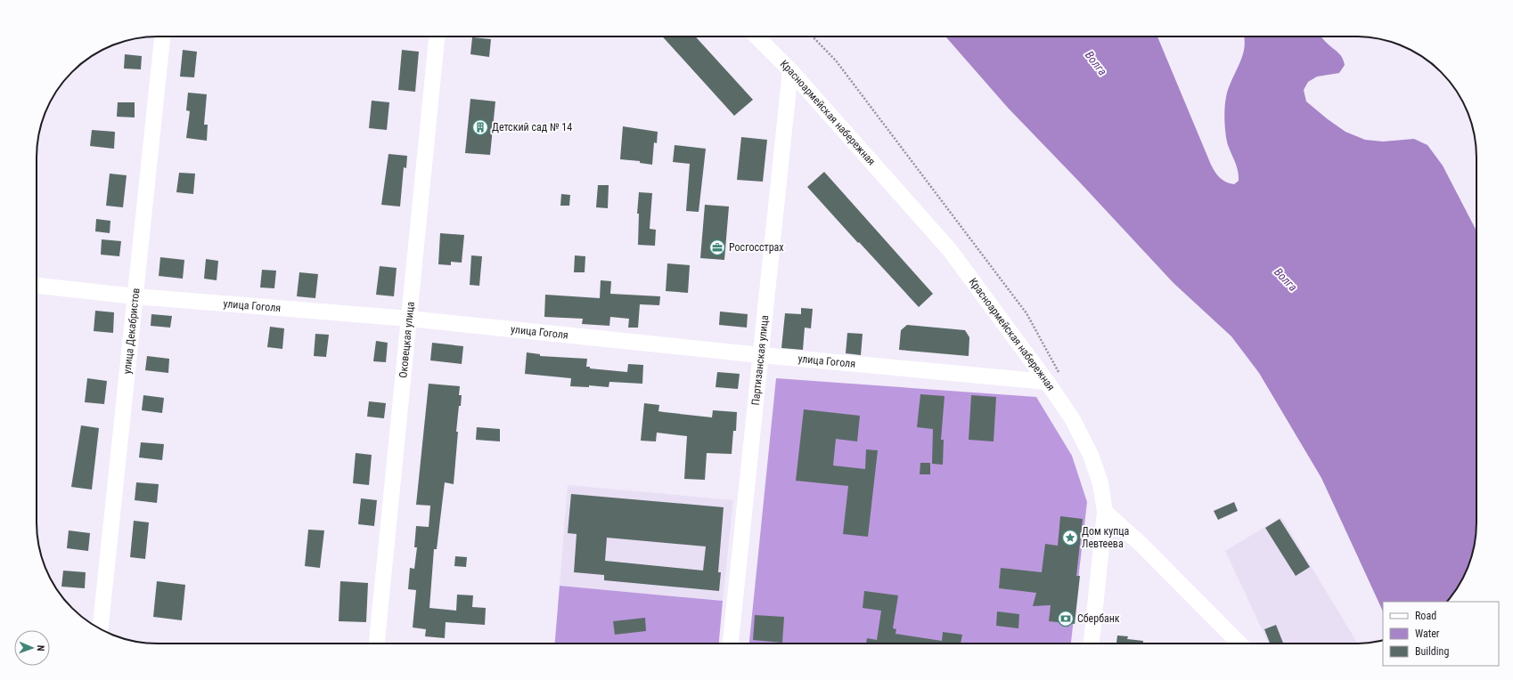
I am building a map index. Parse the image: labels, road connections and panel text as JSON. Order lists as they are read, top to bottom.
{
  "streets": {
    "street": [
      "Красноармейская набережная",
      "улица Гоголя",
      "улица Декабристов",
      "Оковецкая улица",
      "Партизанская улица"
    ]
  },
  "crossings": [
    ["Красноармейская набережная", "улица Гоголя"],
    ["Красноармейская набережная", "Партизанская улица"],
    ["улица Гоголя", "улица Декабристов"],
    ["улица Гоголя", "Оковецкая улица"],
    ["улица Гоголя", "Партизанская улица"]
  ],
  "water": ["Волга"],
  "places": {
    "building": ["Детский сад № 14"],
    "office": ["Росгосстрах"],
    "place": ["Дом купца Левтеева"],
    "bank": ["Сбербанк"]
  },
  "legend": ["Road", "Water", "Building"],
  "north": "right"
}
